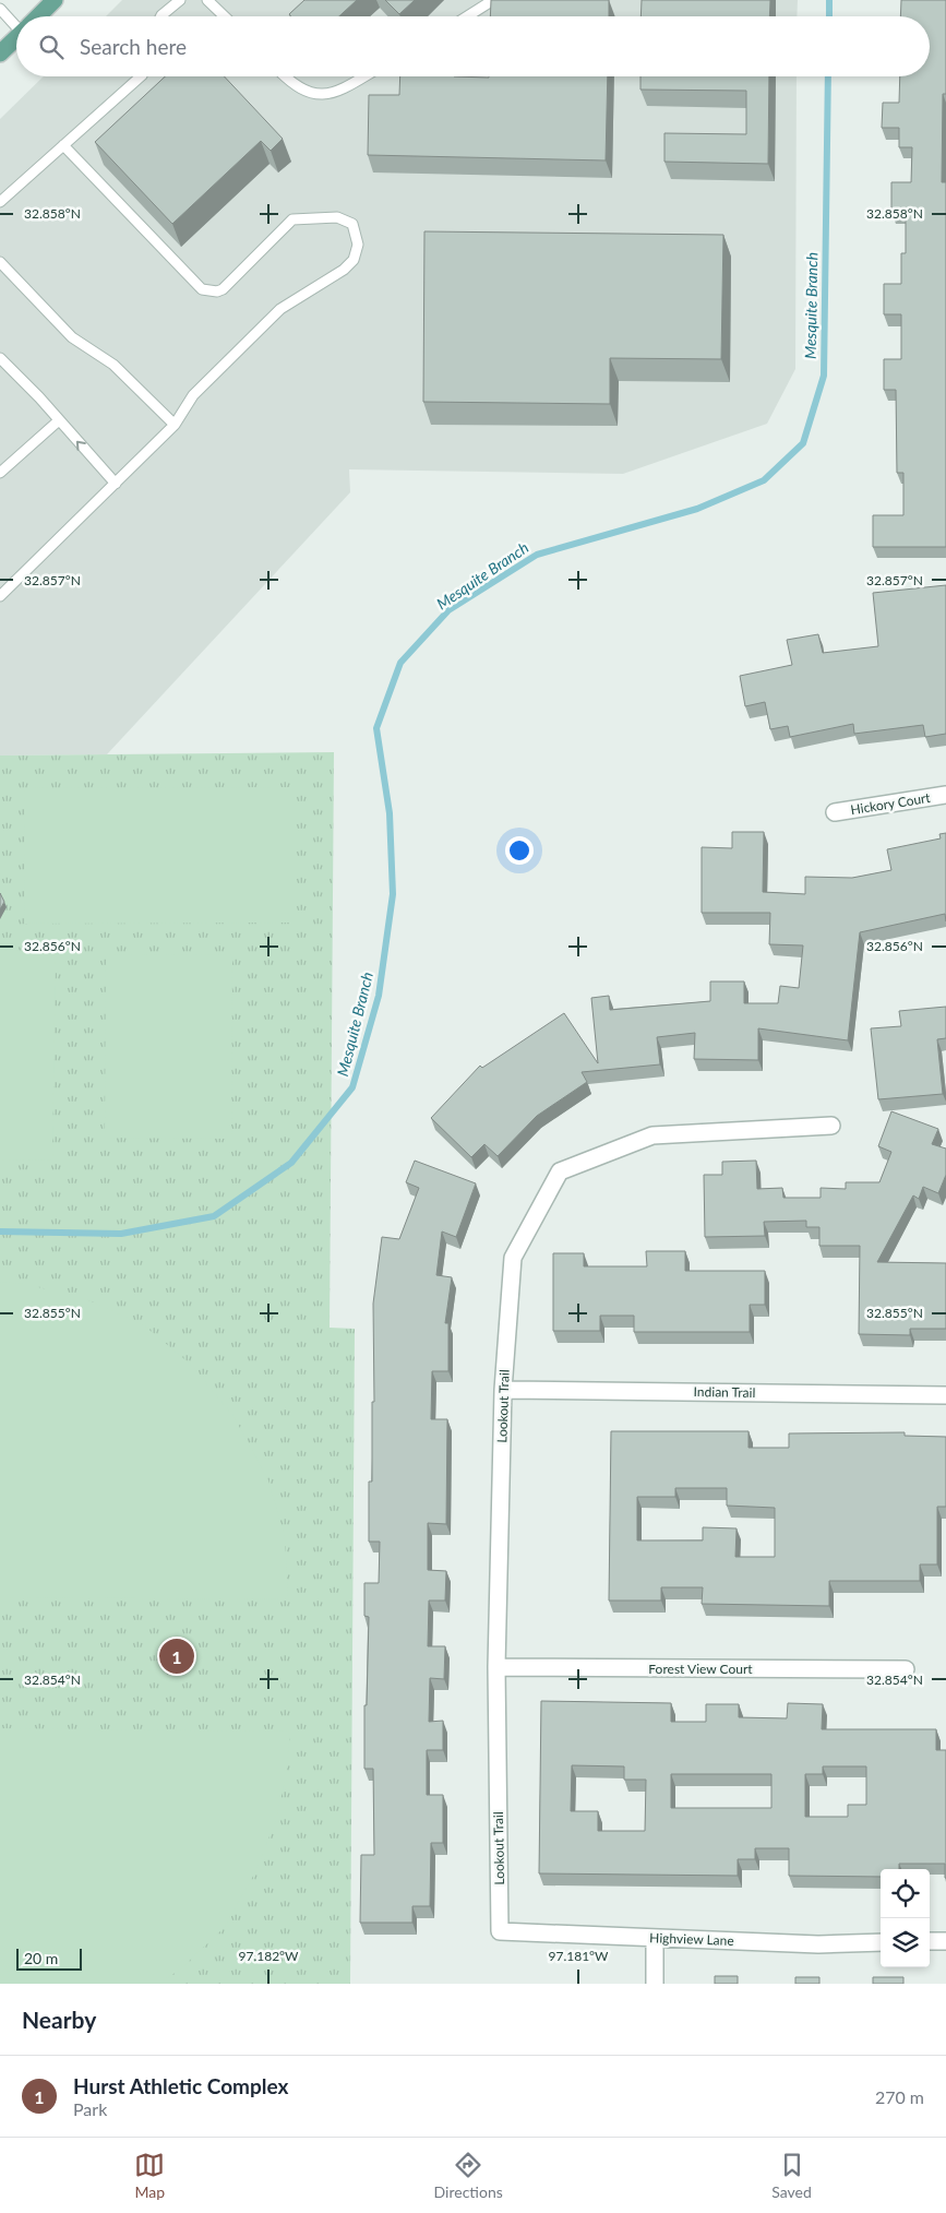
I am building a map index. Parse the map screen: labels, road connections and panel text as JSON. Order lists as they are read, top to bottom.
{
  "streets": {
    "street": [
      "Hickory Court",
      "Indian Trail",
      "Lookout Trail",
      "Forest View Court",
      "Highview Lane"
    ]
  },
  "crossings": [
    ["Indian Trail", "Lookout Trail"],
    ["Lookout Trail", "Forest View Court"],
    ["Lookout Trail", "Highview Lane"]
  ],
  "water": ["Mesquite Branch"],
  "scale_bar": "20 m",
  "page": {
    "search": "Search here",
    "pins": "1",
    "scale": "20 m",
    "heading": "Nearby",
    "list": [
      {
        "mark": "1",
        "name": "Hurst Athletic Complex",
        "note": "Park",
        "value": "270 m"
      }
    ],
    "nav": ["Map", "Directions", "Saved"]
  },
  "coordinates": [
    "32.858°N",
    "32.857°N",
    "32.856°N",
    "32.855°N",
    "32.854°N",
    "97.182°W",
    "97.181°W"
  ]
}
